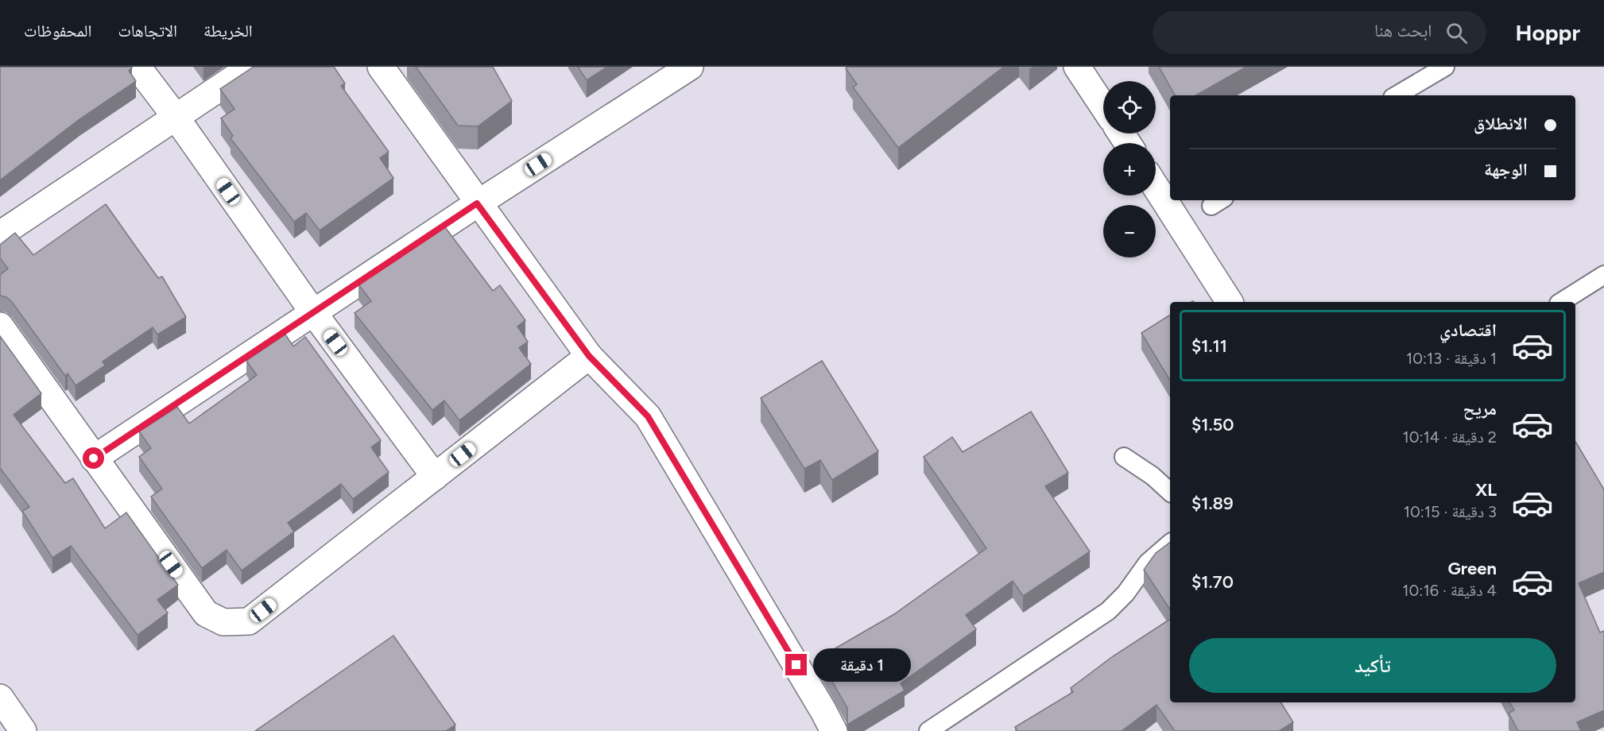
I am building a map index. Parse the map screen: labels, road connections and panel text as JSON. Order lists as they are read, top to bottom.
{
  "page": {
    "header": "Hoppr",
    "search": "ابحث هنا",
    "nav": ["الخريطة", "الاتجاهات", "المحفوظات"],
    "map_buttons": ["+", "−"],
    "banner": ["الانطلاق", "الوجهة"],
    "list": [
      {
        "name": "اقتصادي",
        "note": "1 دقيقة · 10:13",
        "value": "$1.11"
      },
      {
        "name": "مريح",
        "note": "2 دقيقة · 10:14",
        "value": "$1.50"
      },
      {
        "name": "XL",
        "note": "3 دقيقة · 10:15",
        "value": "$1.89"
      },
      {
        "name": "Green",
        "note": "4 دقيقة · 10:16",
        "value": "$1.70"
      }
    ],
    "buttons": "تأكيد",
    "bubble": "1 دقيقة"
  }
}
